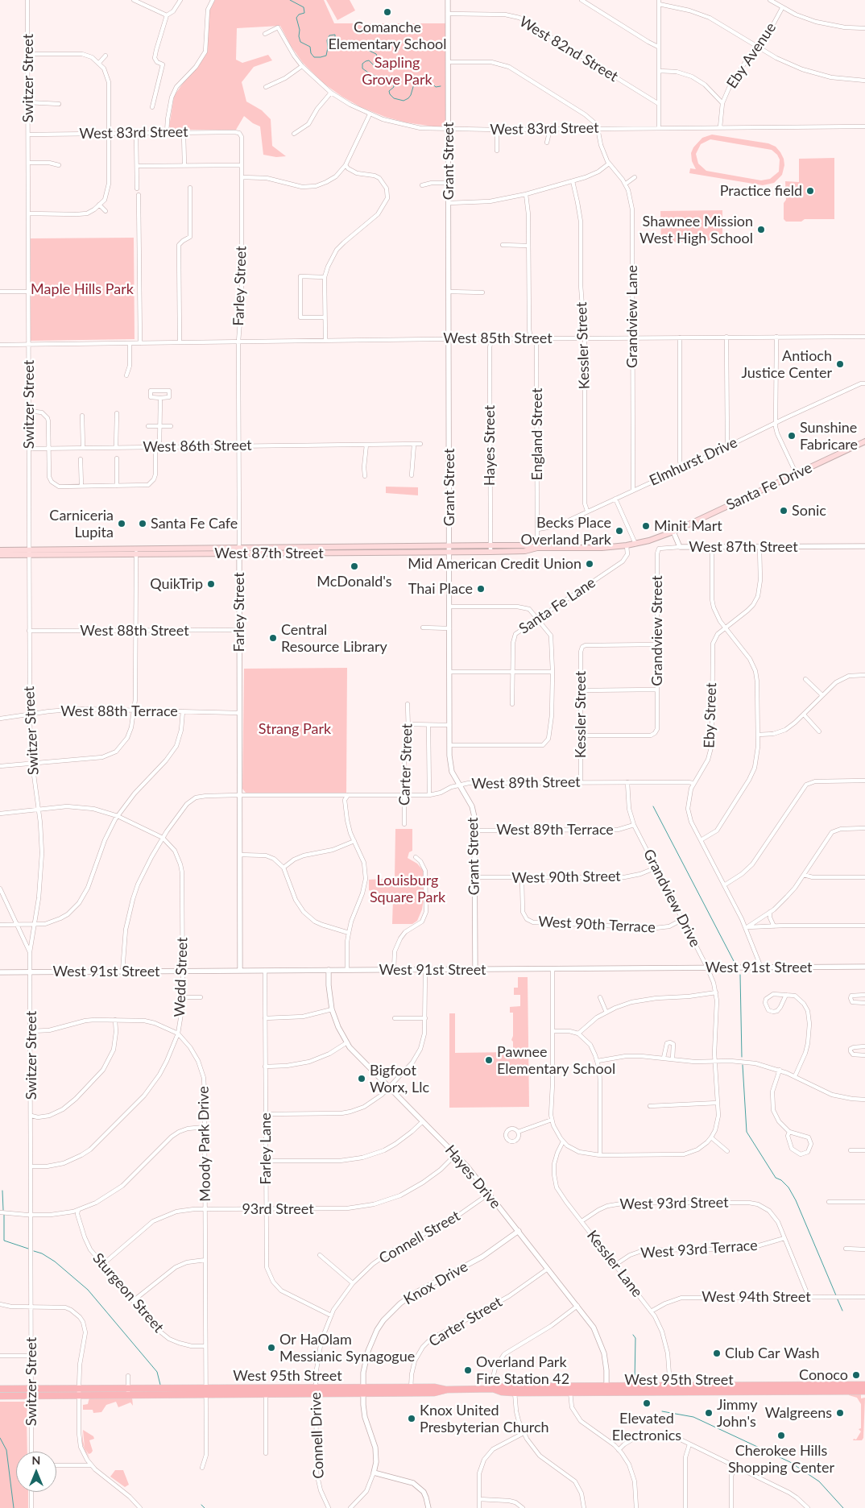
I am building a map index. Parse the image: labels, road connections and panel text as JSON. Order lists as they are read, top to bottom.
{
  "streets": {
    "main road": ["Santa Fe Drive", "West 87th Street", "West 95th Street"],
    "street": [
      "West 82nd Street",
      "Eby Avenue",
      "Switzer Street",
      "West 83rd Street",
      "Grant Street",
      "Farley Street",
      "Grandview Lane",
      "West 85th Street",
      "Kessler Street",
      "England Street",
      "Hayes Street",
      "West 86th Street",
      "Elmhurst Drive",
      "Santa Fe Lane",
      "West 88th Street",
      "Grandview Street",
      "West 88th Terrace",
      "Eby Street",
      "Carter Street",
      "West 89th Street",
      "West 89th Terrace",
      "West 90th Street",
      "Grandview Drive",
      "West 90th Terrace",
      "West 91st Street",
      "Wedd Street",
      "Moody Park Drive",
      "Farley Lane",
      "Hayes Drive",
      "West 93rd Street",
      "93rd Street",
      "Connell Street",
      "West 93rd Terrace",
      "Kessler Lane",
      "Knox Drive",
      "Sturgeon Street",
      "West 94th Street",
      "Connell Drive"
    ]
  },
  "crossings": [
    ["West 82nd Street", "Grant Street"],
    ["Eby Avenue", "West 83rd Street"],
    ["Switzer Street", "West 83rd Street"],
    ["Switzer Street", "West 85th Street"],
    ["Switzer Street", "West 86th Street"],
    ["Switzer Street", "West 87th Street"],
    ["Switzer Street", "West 88th Street"],
    ["Switzer Street", "West 88th Terrace"],
    ["Switzer Street", "West 91st Street"],
    ["Switzer Street", "Wedd Street"],
    ["Switzer Street", "Moody Park Drive"],
    ["Switzer Street", "West 95th Street"],
    ["West 83rd Street", "Grant Street"],
    ["West 83rd Street", "Farley Street"],
    ["West 83rd Street", "Grandview Lane"],
    ["Grant Street", "West 85th Street"],
    ["Grant Street", "West 87th Street"],
    ["Grant Street", "West 89th Street"],
    ["Grant Street", "West 89th Terrace"],
    ["Grant Street", "West 90th Street"],
    ["Grant Street", "West 91st Street"],
    ["Farley Street", "West 85th Street"],
    ["Farley Street", "West 86th Street"],
    ["Farley Street", "West 87th Street"],
    ["Farley Street", "West 88th Street"],
    ["Farley Street", "West 88th Terrace"],
    ["Farley Street", "West 89th Street"],
    ["Farley Street", "West 91st Street"],
    ["Grandview Lane", "West 85th Street"],
    ["Grandview Lane", "Elmhurst Drive"],
    ["West 85th Street", "Kessler Street"],
    ["West 85th Street", "England Street"],
    ["West 85th Street", "Hayes Street"],
    ["Kessler Street", "Elmhurst Drive"],
    ["Kessler Street", "Grandview Street"],
    ["Kessler Street", "West 89th Street"],
    ["England Street", "Elmhurst Drive"],
    ["Hayes Street", "West 87th Street"],
    ["Santa Fe Drive", "West 87th Street"],
    ["West 87th Street", "Santa Fe Lane"],
    ["West 87th Street", "Grandview Street"],
    ["West 87th Street", "Eby Street"],
    ["Eby Street", "West 89th Street"],
    ["Eby Street", "West 91st Street"],
    ["Carter Street", "West 89th Street"],
    ["Carter Street", "Hayes Drive"],
    ["Carter Street", "West 95th Street"],
    ["West 89th Street", "Grandview Drive"],
    ["West 89th Street", "West 91st Street"],
    ["West 89th Street", "Wedd Street"],
    ["West 89th Terrace", "Grandview Drive"],
    ["West 90th Street", "Grandview Drive"],
    ["West 90th Street", "West 90th Terrace"],
    ["Grandview Drive", "West 90th Terrace"],
    ["Grandview Drive", "West 91st Street"],
    ["West 91st Street", "Wedd Street"],
    ["West 91st Street", "Farley Lane"],
    ["West 91st Street", "Hayes Drive"],
    ["Wedd Street", "Moody Park Drive"],
    ["Moody Park Drive", "93rd Street"],
    ["Moody Park Drive", "Sturgeon Street"],
    ["Moody Park Drive", "West 95th Street"],
    ["Farley Lane", "93rd Street"],
    ["Farley Lane", "Connell Street"],
    ["Farley Lane", "Connell Drive"],
    ["Hayes Drive", "93rd Street"],
    ["Hayes Drive", "Connell Street"],
    ["Hayes Drive", "Knox Drive"],
    ["Hayes Drive", "West 95th Street"],
    ["West 93rd Street", "West 93rd Terrace"],
    ["West 93rd Street", "Kessler Lane"],
    ["93rd Street", "Sturgeon Street"],
    ["Connell Street", "Connell Drive"],
    ["West 93rd Terrace", "Kessler Lane"],
    ["Kessler Lane", "West 94th Street"],
    ["Kessler Lane", "West 95th Street"],
    ["Knox Drive", "West 95th Street"],
    ["West 95th Street", "Connell Drive"]
  ],
  "parks": [
    "Sapling Grove Park",
    "Maple Hills Park",
    "Strang Park",
    "Louisburg Square Park"
  ],
  "places": [
    "Comanche Elementary School",
    "Practice field",
    "Shawnee Mission West High School",
    "Antioch Justice Center",
    "Sunshine Fabricare",
    "Sonic",
    "Carniceria Lupita",
    "Santa Fe Cafe",
    "Minit Mart",
    "Becks Place Overland Park",
    "Mid American Credit Union",
    "McDonald's",
    "QuikTrip",
    "Thai Place",
    "Central Resource Library",
    "Pawnee Elementary School",
    "Bigfoot Worx, Llc",
    "Or HaOlam Messianic Synagogue",
    "Club Car Wash",
    "Overland Park Fire Station 42",
    "Conoco",
    "Elevated Electronics",
    "Jimmy John's",
    "Walgreens",
    "Knox United Presbyterian Church",
    "Cherokee Hills Shopping Center"
  ],
  "north": "top"
}
